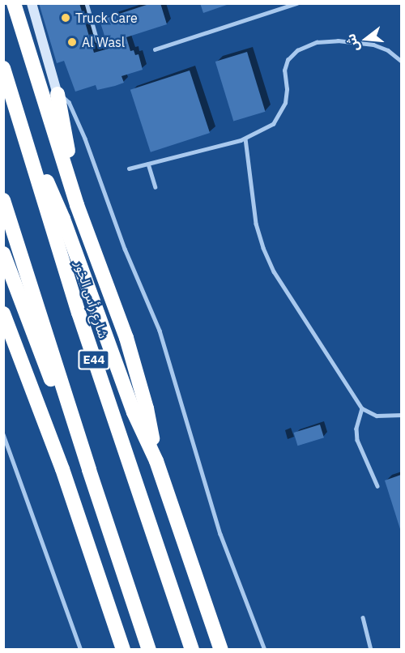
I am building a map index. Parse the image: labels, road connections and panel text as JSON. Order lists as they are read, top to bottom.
{
  "streets": {
    "highway": ["شارع رأس الخور", "E44"]
  },
  "places": ["Truck Care", "Al Wasl"],
  "north": "left"
}
